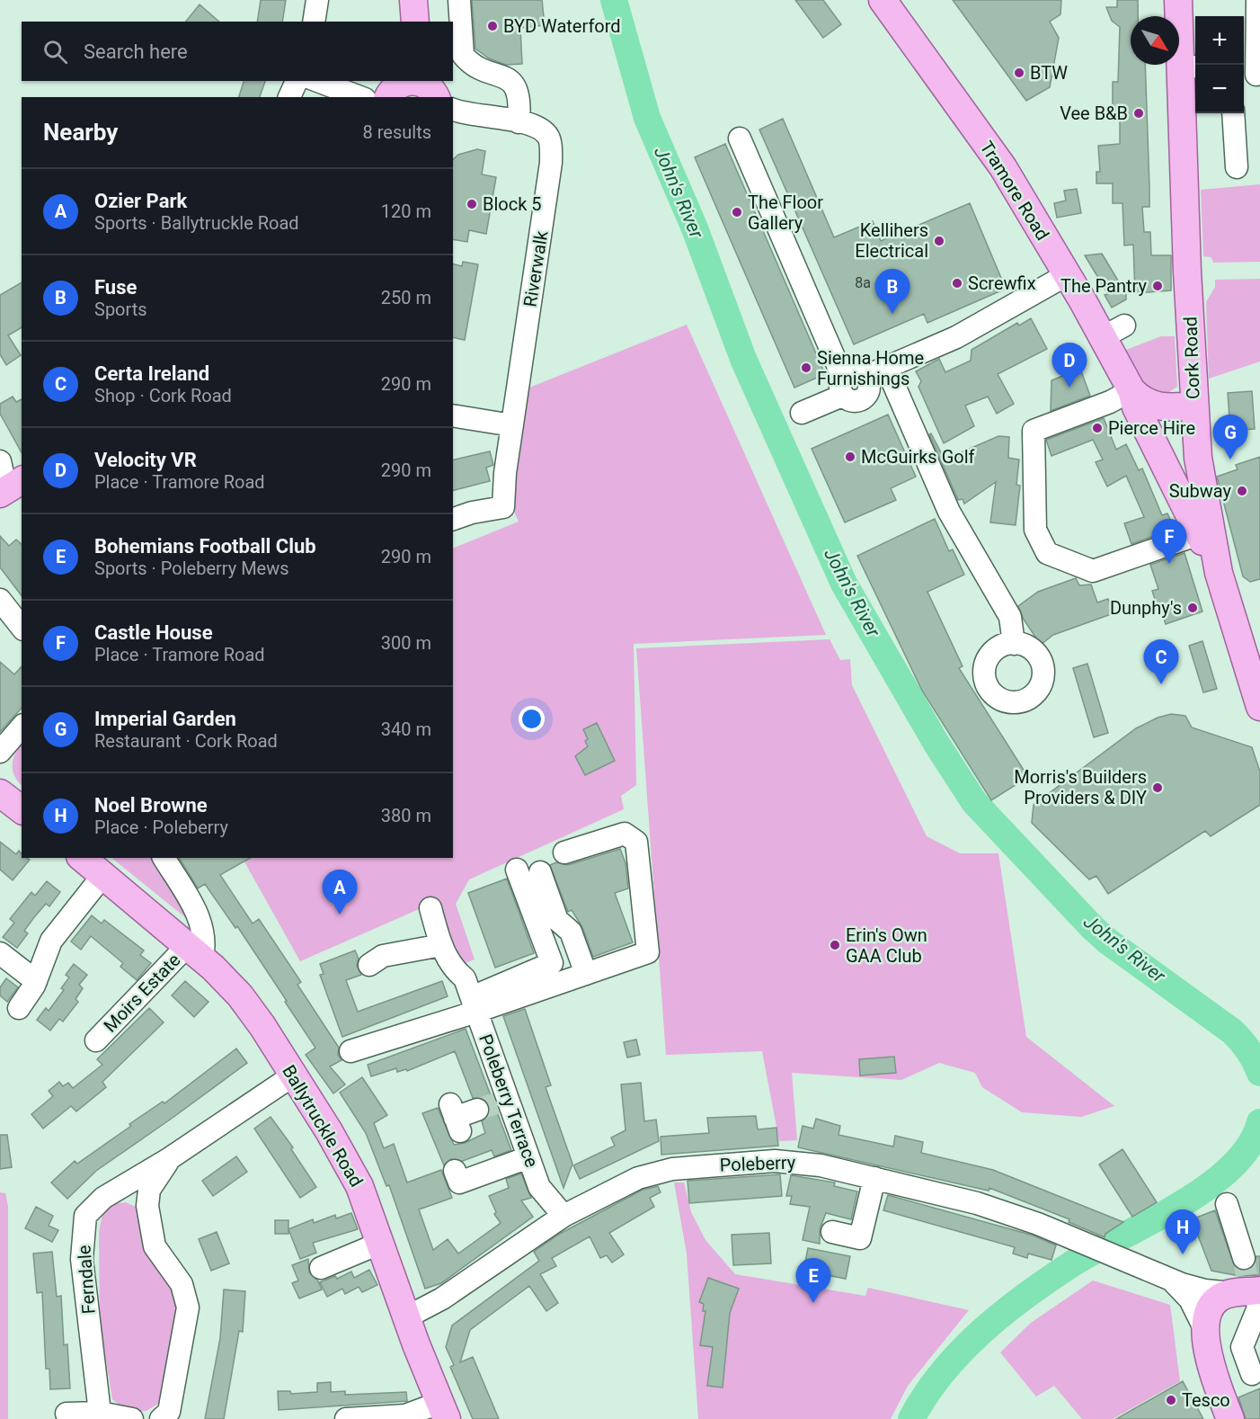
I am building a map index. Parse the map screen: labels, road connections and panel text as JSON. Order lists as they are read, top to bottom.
{
  "streets": {
    "main road": ["Tramore Road", "Cork Road", "Ballytruckle Road"],
    "street": [
      "Riverwalk",
      "Moirs Estate",
      "Poleberry Terrace",
      "Poleberry",
      "Ferndale"
    ]
  },
  "crossings": [
    ["Tramore Road", "Cork Road"],
    ["Moirs Estate", "Ballytruckle Road"],
    ["Poleberry Terrace", "Poleberry"],
    ["Ballytruckle Road", "Poleberry"],
    ["Ballytruckle Road", "Ferndale"]
  ],
  "water": ["John's River"],
  "places": [
    "BYD Waterford",
    "BTW",
    "Vee B&B",
    "Block 5",
    "The Floor Gallery",
    "Kellihers Electrical",
    "Screwfix",
    "The Pantry",
    "Sienna Home Furnishings",
    "Pierce Hire",
    "McGuirks Golf",
    "Subway",
    "Dunphy's",
    "Morris's Builders Providers & DIY",
    "Erin's Own GAA Club",
    "Tesco"
  ],
  "house_numbers": ["8a"],
  "north": "bottom right",
  "page": {
    "map_buttons": ["+", "−"],
    "search": "Search here",
    "heading": ["Nearby", "8 results"],
    "list": [
      {
        "mark": "A",
        "name": "Ozier Park",
        "note": "Sports · Ballytruckle Road",
        "value": "120 m"
      },
      {
        "mark": "B",
        "name": "Fuse",
        "note": "Sports",
        "value": "250 m"
      },
      {
        "mark": "C",
        "name": "Certa Ireland",
        "note": "Shop · Cork Road",
        "value": "290 m"
      },
      {
        "mark": "D",
        "name": "Velocity VR",
        "note": "Place · Tramore Road",
        "value": "290 m"
      },
      {
        "mark": "E",
        "name": "Bohemians Football Club",
        "note": "Sports · Poleberry Mews",
        "value": "290 m"
      },
      {
        "mark": "F",
        "name": "Castle House",
        "note": "Place · Tramore Road",
        "value": "300 m"
      },
      {
        "mark": "G",
        "name": "Imperial Garden",
        "note": "Restaurant · Cork Road",
        "value": "340 m"
      },
      {
        "mark": "H",
        "name": "Noel Browne",
        "note": "Place · Poleberry",
        "value": "380 m"
      }
    ],
    "pins": [
      "B",
      "D",
      "G",
      "F",
      "C",
      "A",
      "H",
      "E"
    ]
  }
}
